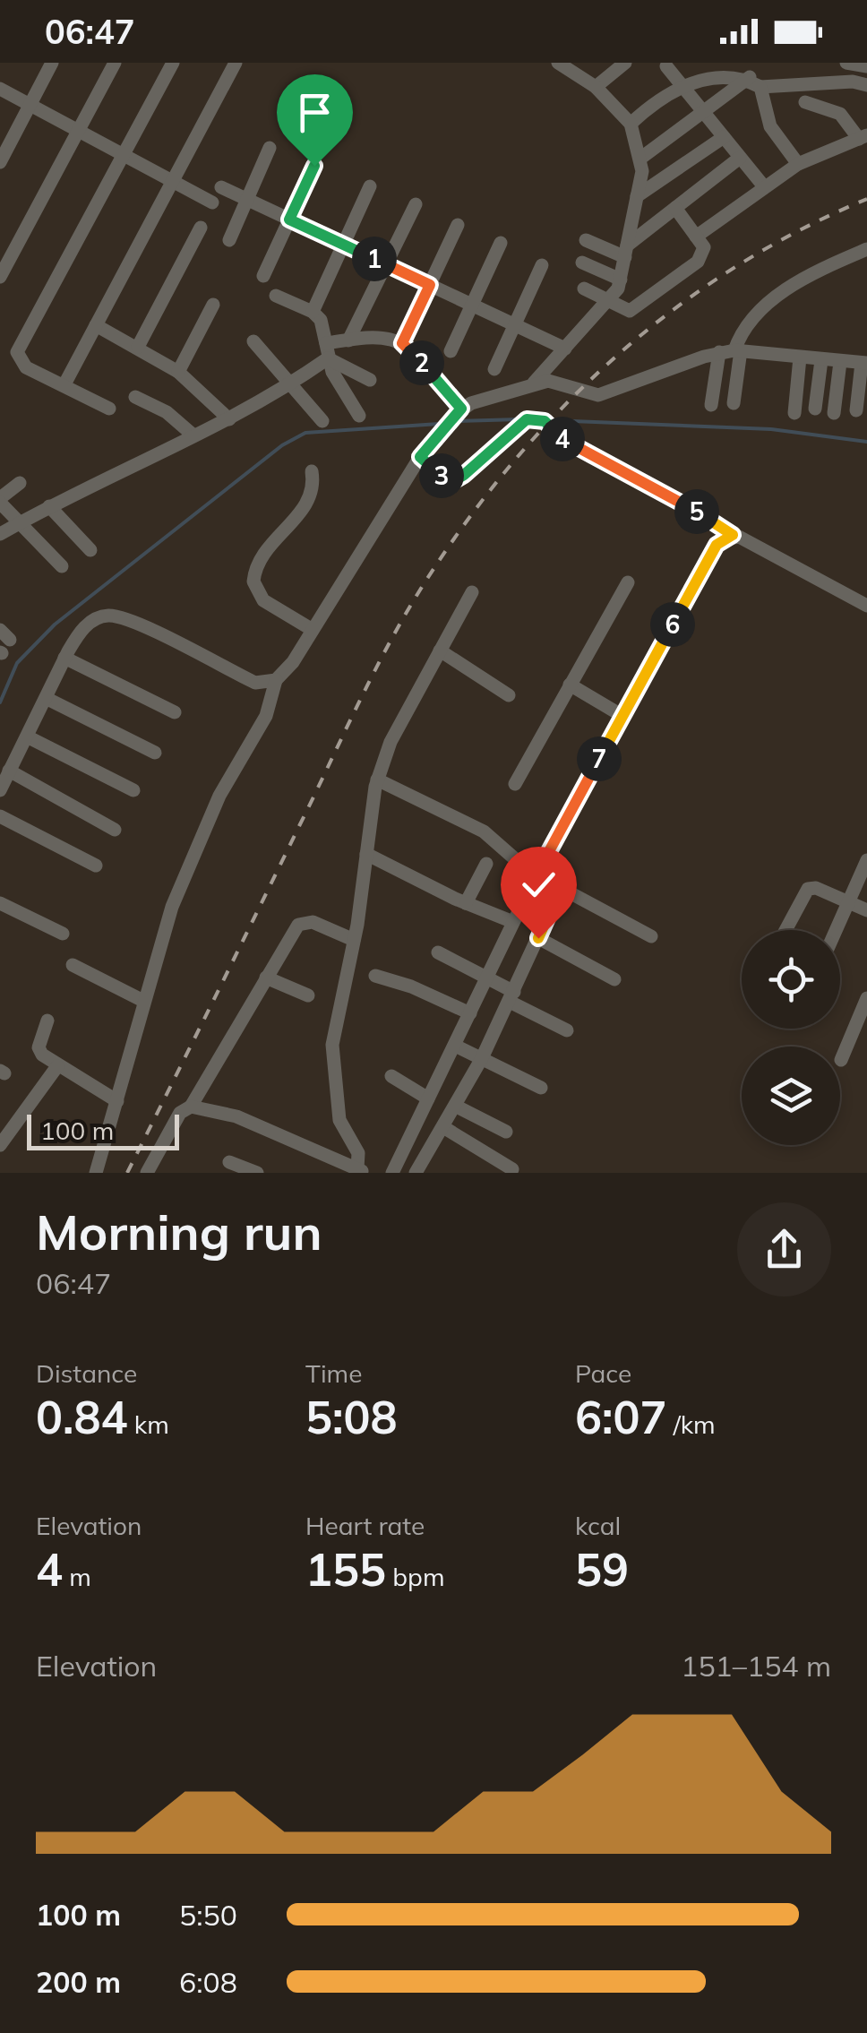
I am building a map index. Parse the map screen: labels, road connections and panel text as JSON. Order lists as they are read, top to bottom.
{
  "scale_bar": "100 m",
  "page": {
    "status": "06:47",
    "pins": [
      "1",
      "2",
      "4",
      "3",
      "5",
      "6",
      "7"
    ],
    "scale": "100 m",
    "heading": ["Morning run", "06:47"],
    "stats": [
      ["Distance", "0.84 km"],
      ["Time", "5:08"],
      ["Pace", "6:07 /km"],
      ["Elevation", "4 m"],
      ["Heart rate", "155 bpm"],
      ["kcal", "59"]
    ],
    "chart": ["Elevation", "151–154 m"],
    "list": [
      {
        "name": "100 m",
        "note": "5:50"
      },
      {
        "name": "200 m",
        "note": "6:08"
      }
    ]
  }
}
